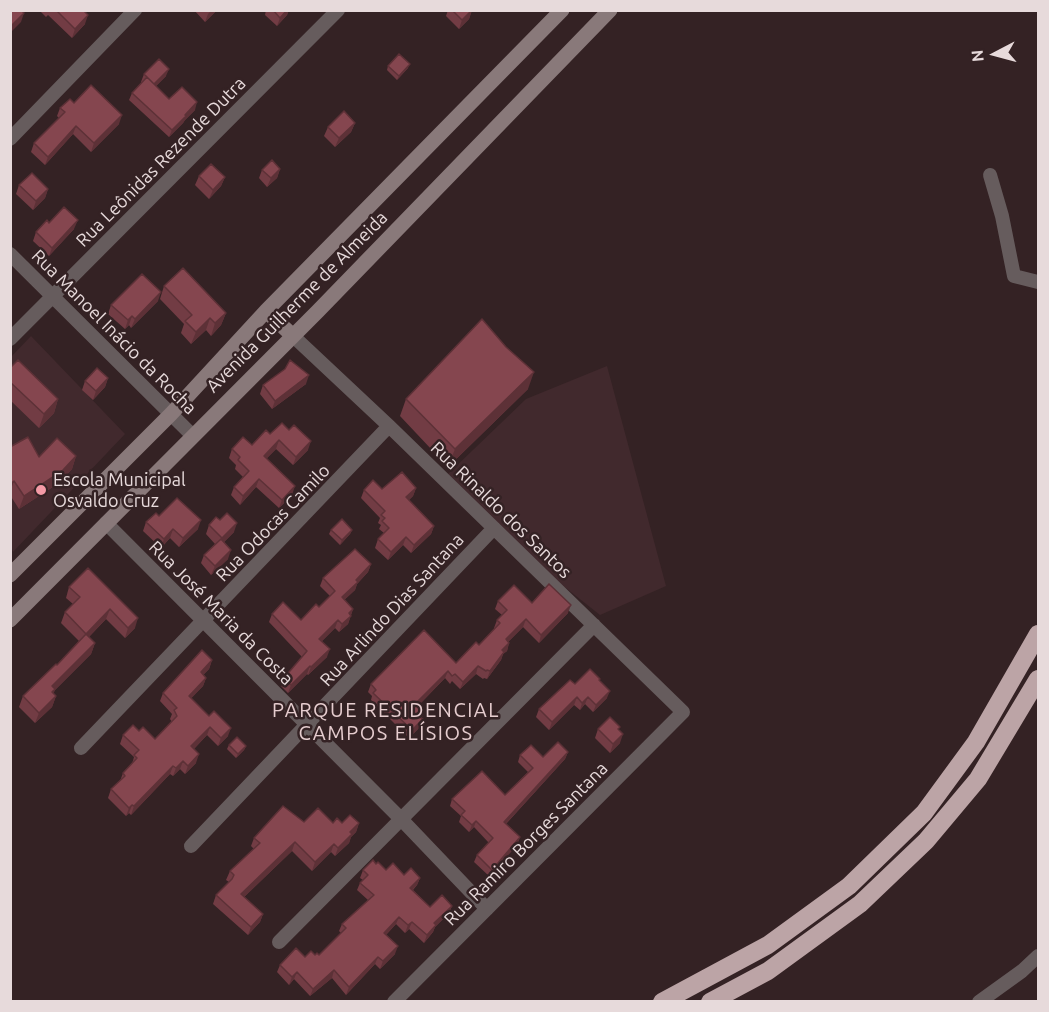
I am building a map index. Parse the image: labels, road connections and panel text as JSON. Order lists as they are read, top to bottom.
{
  "streets": {
    "street": [
      "Rua Leônidas Rezende Dutra",
      "Avenida Guilherme de Almeida",
      "Rua Manoel Inácio da Rocha",
      "Rua Rinaldo dos Santos",
      "Rua Odocas Camilo",
      "Rua Arlindo Dias Santana",
      "Rua José Maria da Costa",
      "Rua Ramiro Borges Santana"
    ]
  },
  "crossings": [
    ["Rua Leônidas Rezende Dutra", "Rua Manoel Inácio da Rocha"],
    ["Avenida Guilherme de Almeida", "Rua Manoel Inácio da Rocha"],
    ["Avenida Guilherme de Almeida", "Rua Rinaldo dos Santos"],
    ["Avenida Guilherme de Almeida", "Rua José Maria da Costa"],
    ["Rua Rinaldo dos Santos", "Rua Odocas Camilo"],
    ["Rua Rinaldo dos Santos", "Rua Arlindo Dias Santana"],
    ["Rua Rinaldo dos Santos", "Rua Ramiro Borges Santana"],
    ["Rua Odocas Camilo", "Rua José Maria da Costa"],
    ["Rua Arlindo Dias Santana", "Rua José Maria da Costa"],
    ["Rua José Maria da Costa", "Rua Ramiro Borges Santana"]
  ],
  "districts": ["PARQUE RESIDENCIAL CAMPOS ELÍSIOS"],
  "places": ["Escola Municipal Osvaldo Cruz"],
  "north": "left"
}
